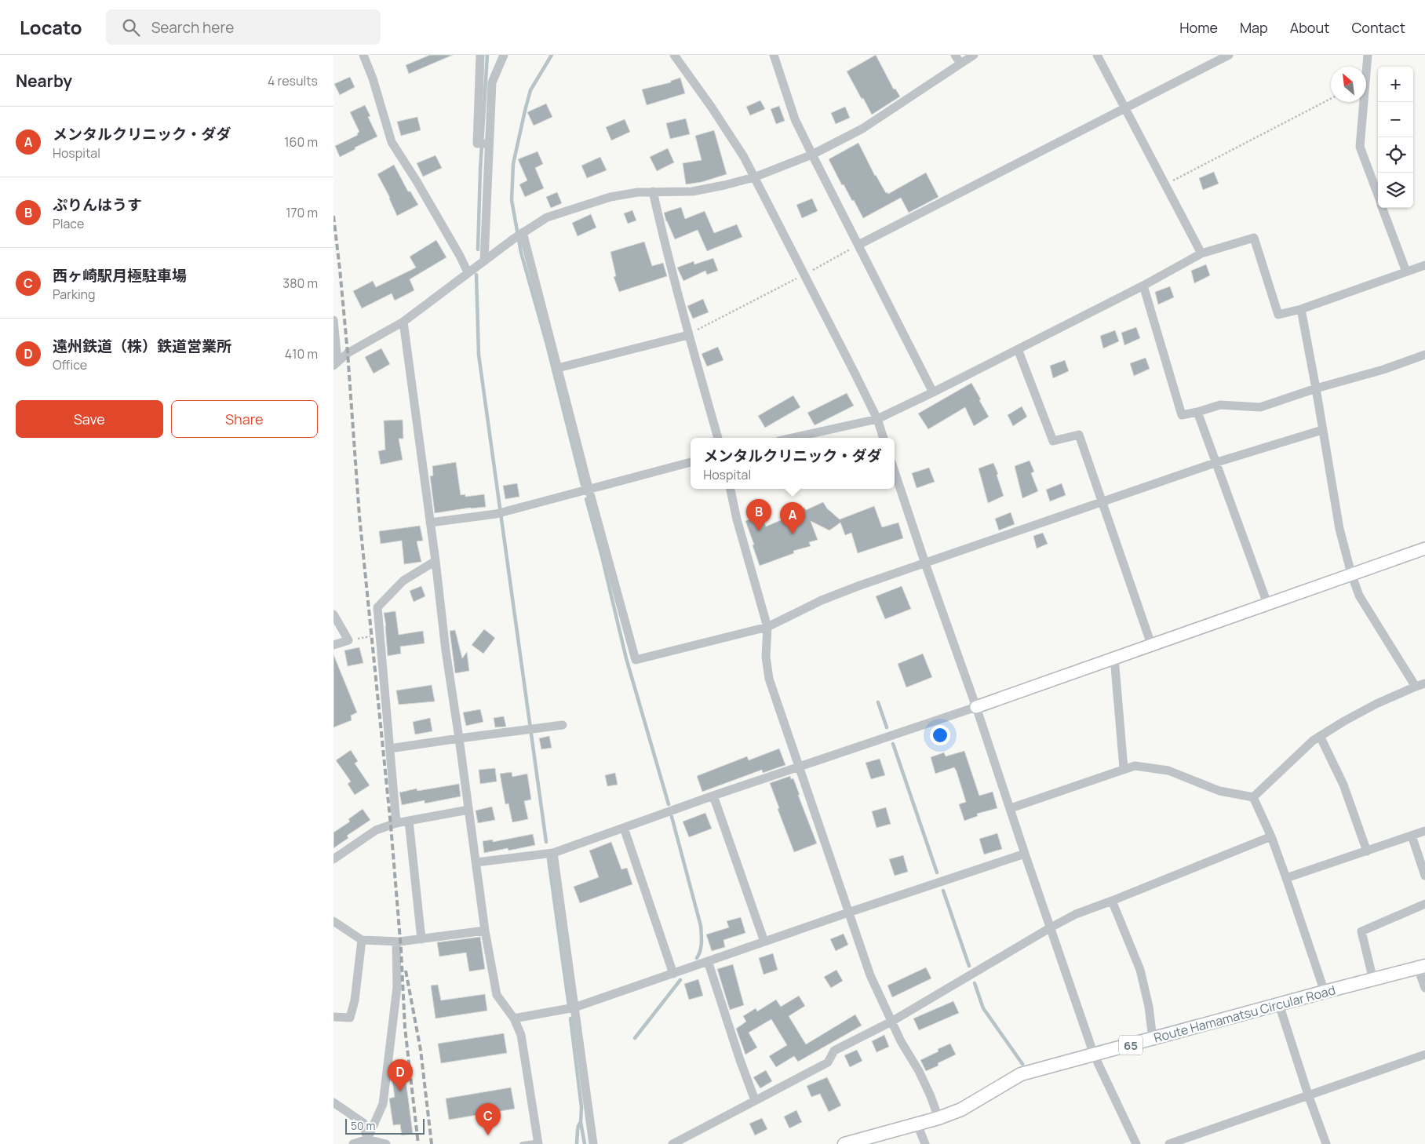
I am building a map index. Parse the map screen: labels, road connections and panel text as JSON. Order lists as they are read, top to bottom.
{
  "streets": {
    "main road": ["Route Hamamatsu Circular Road", "65"]
  },
  "scale_bar": "50 m",
  "north": "top left",
  "page": {
    "header": "Locato",
    "search": "Search here",
    "nav": [
      "Home",
      "Map",
      "About",
      "Contact"
    ],
    "heading": ["Nearby", "4 results"],
    "map_buttons": ["+", "−"],
    "list": [
      {
        "mark": "A",
        "name": "メンタルクリニック・ダダ",
        "note": "Hospital",
        "value": "160 m"
      },
      {
        "mark": "B",
        "name": "ぷりんはうす",
        "note": "Place",
        "value": "170 m"
      },
      {
        "mark": "C",
        "name": "西ヶ崎駅月極駐車場",
        "note": "Parking",
        "value": "380 m"
      },
      {
        "mark": "D",
        "name": "遠州鉄道（株）鉄道営業所",
        "note": "Office",
        "value": "410 m"
      }
    ],
    "buttons": ["Save", "Share"],
    "popup": ["メンタルクリニック・ダダ", "Hospital"],
    "pins": [
      "B",
      "A",
      "D",
      "C"
    ],
    "scale": "50 m"
  }
}
